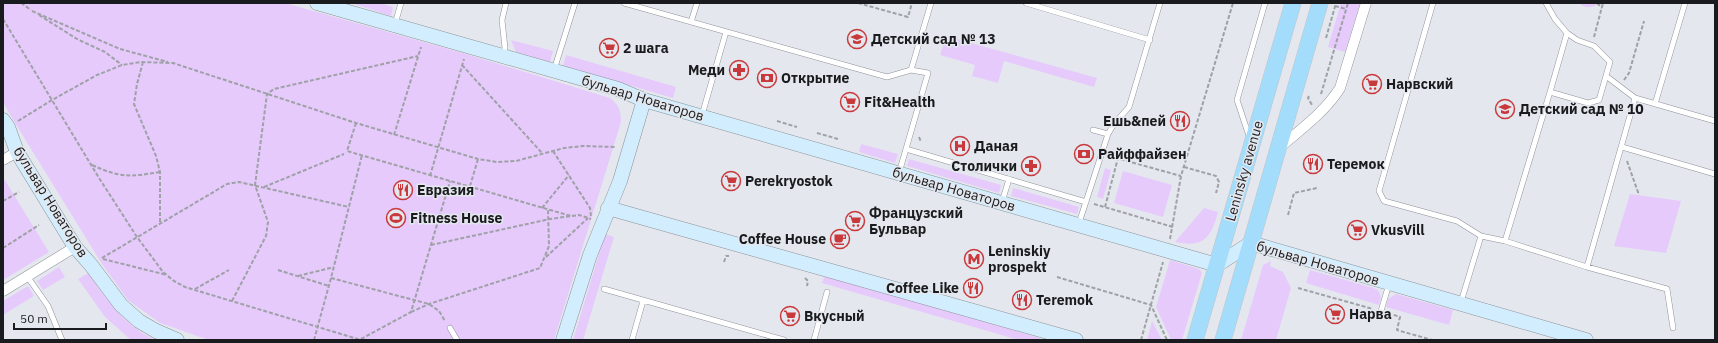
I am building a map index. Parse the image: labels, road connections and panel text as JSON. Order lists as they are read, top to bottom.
{
  "streets": {
    "main road": ["Leninsky avenue"],
    "street": ["бульвар Новаторов"]
  },
  "crossings": [
    ["бульвар Новаторов", "Leninsky avenue"]
  ],
  "places": {
    "school or university": ["Детский сад № 13", "Детский сад № 10"],
    "supermarket": [
      "2 шага",
      "Нарвский",
      "Fit&Health",
      "Perekryostok",
      "Французский Бульвар",
      "VkusVill",
      "Нарва",
      "Вкусный"
    ],
    "pharmacy": ["Меди", "Столички"],
    "bank": ["Открытие", "Райффайзен"],
    "restaurant": [
      "Ешь&пей",
      "Теремок",
      "Евразия",
      "Coffee Like",
      "Teremok"
    ],
    "hospital": ["Даная"],
    "sports": ["Fitness House"],
    "cafe": ["Coffee House"],
    "metro station": ["Leninskiy prospekt"]
  },
  "scale_bar": "50 m"
}
